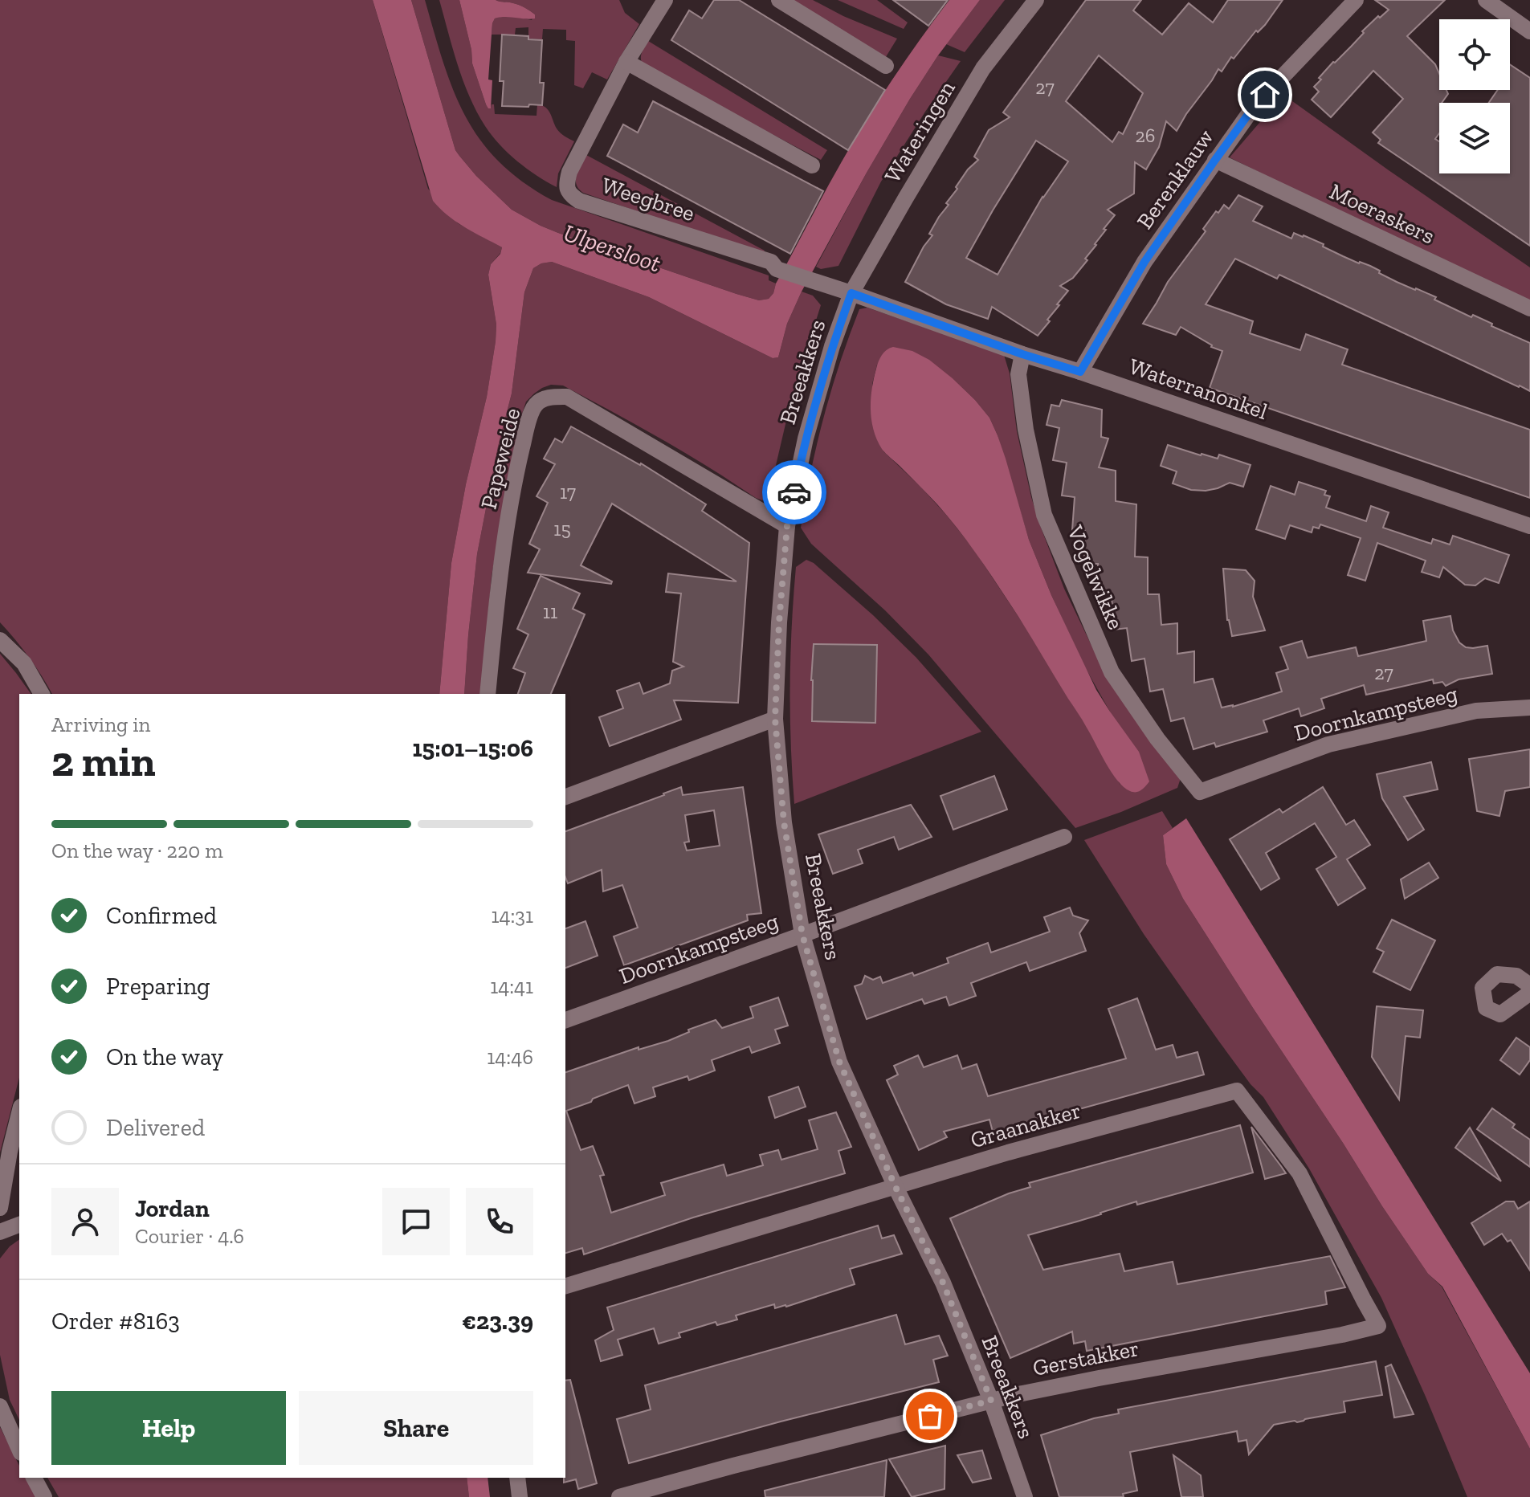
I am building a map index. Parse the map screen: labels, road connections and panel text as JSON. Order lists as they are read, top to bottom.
{
  "streets": {
    "street": [
      "Wateringen",
      "Berenklauw",
      "Weegbree",
      "Moeraskers",
      "Breeakkers",
      "Waterranonkel",
      "Papeweide",
      "Vogelwikke",
      "Doornkampsteeg",
      "Graanakker",
      "Gerstakker"
    ]
  },
  "crossings": [
    ["Wateringen", "Weegbree"],
    ["Wateringen", "Breeakkers"],
    ["Wateringen", "Waterranonkel"],
    ["Berenklauw", "Moeraskers"],
    ["Berenklauw", "Waterranonkel"],
    ["Weegbree", "Breeakkers"],
    ["Weegbree", "Waterranonkel"],
    ["Breeakkers", "Waterranonkel"],
    ["Breeakkers", "Papeweide"],
    ["Breeakkers", "Doornkampsteeg"],
    ["Breeakkers", "Graanakker"],
    ["Breeakkers", "Gerstakker"],
    ["Waterranonkel", "Vogelwikke"],
    ["Vogelwikke", "Doornkampsteeg"],
    ["Graanakker", "Gerstakker"]
  ],
  "water": ["Ulpersloot"],
  "house_numbers": [
    "27",
    "26",
    "17",
    "15",
    "11",
    "27"
  ],
  "page": {
    "heading": ["2 min", "Arriving in", "15:01–15:06"],
    "panel": [
      "Jordan",
      "Courier · 4.6",
      "Order #8163",
      "€23.39"
    ],
    "bar": "On the way · 220 m",
    "list": [
      ["Confirmed", "14:31"],
      ["Preparing", "14:41"],
      ["On the way", "14:46"],
      "Delivered"
    ],
    "buttons": ["Help", "Share"]
  }
}
